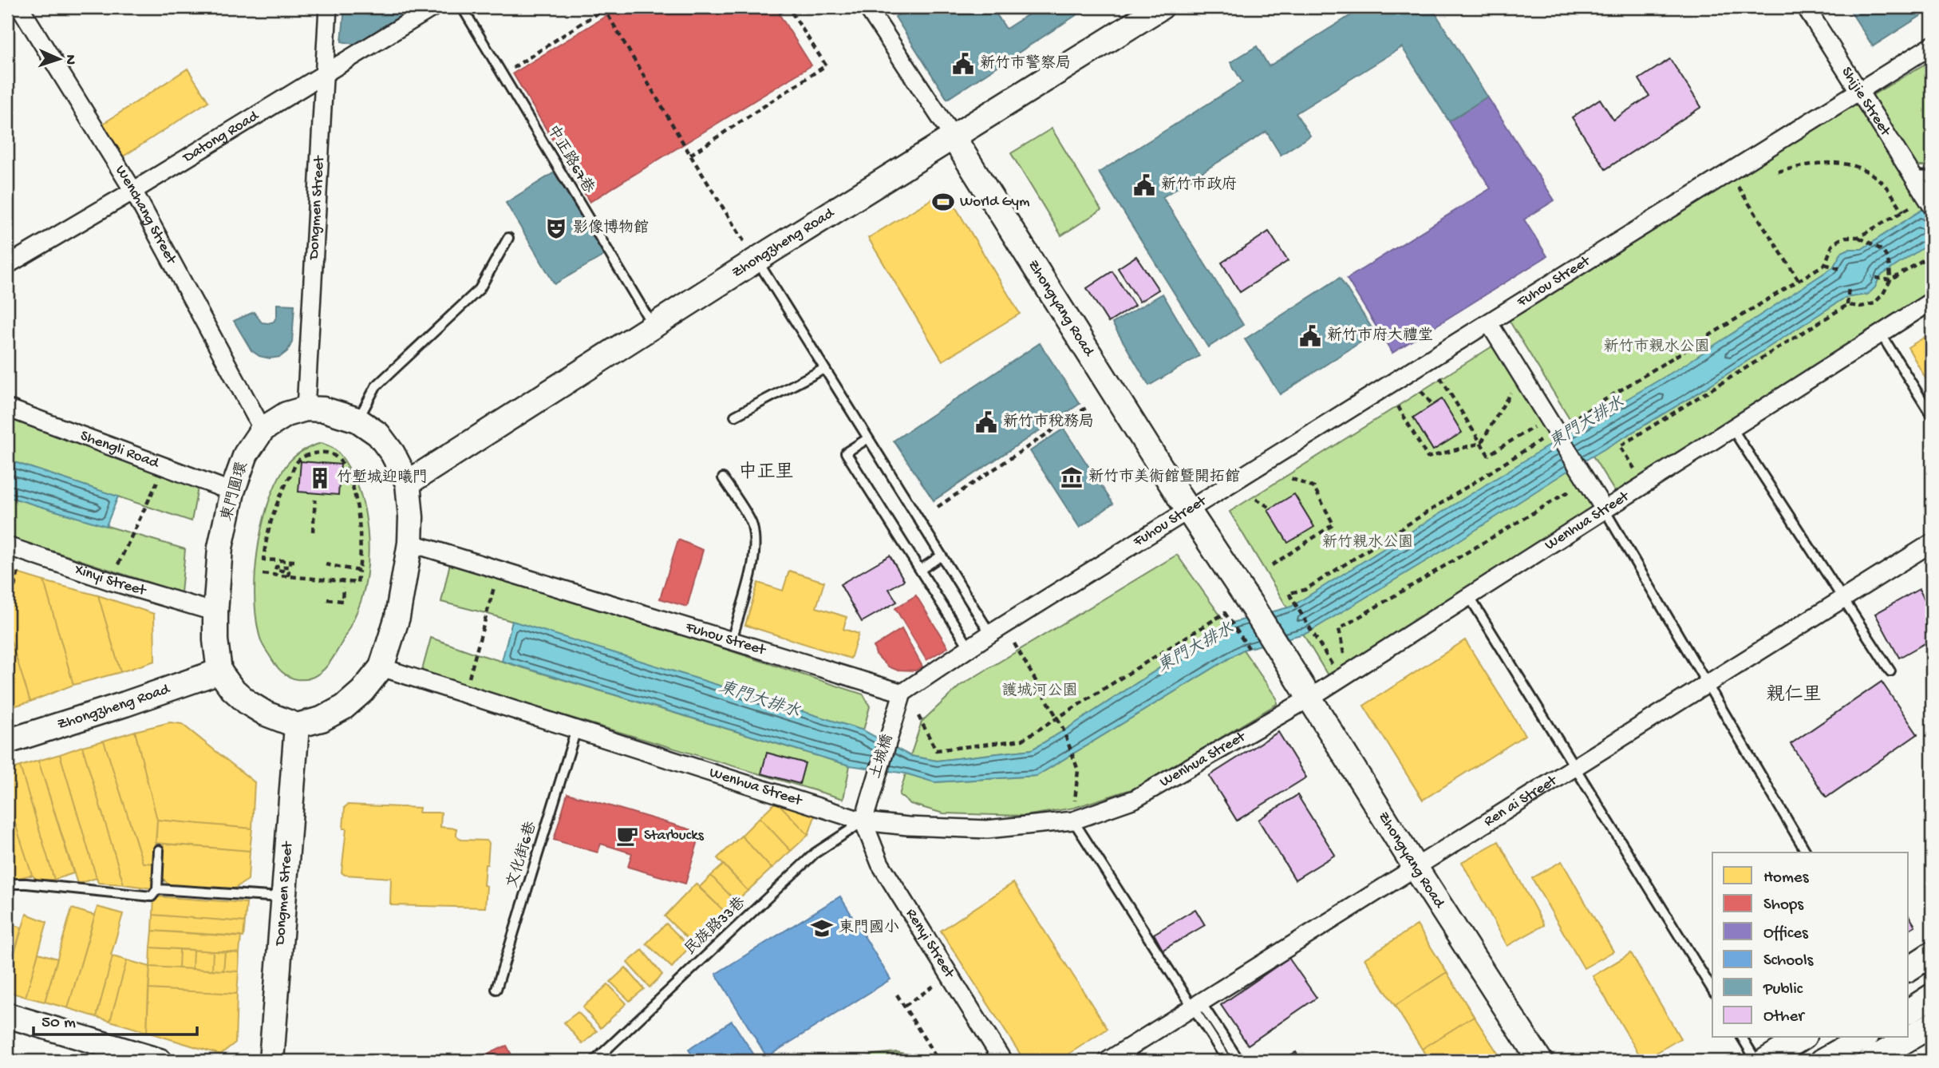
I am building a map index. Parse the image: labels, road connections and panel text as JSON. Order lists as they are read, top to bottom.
{
  "streets": {
    "street": [
      "Shijie Street",
      "Datong Road",
      "Dongmen Street",
      "Wenchang Street",
      "Zhongzheng Road",
      "Fuhou Street",
      "Zhongyang Road",
      "Shengli Road",
      "東門圓環",
      "Wenhua Street",
      "Xinyi Street",
      "土城橋",
      "Ren ai Street",
      "Renyi Street"
    ],
    "lane": ["中正路67巷", "文化街6巷", "民族路33巷"]
  },
  "crossings": [
    ["Shijie Street", "Fuhou Street"],
    ["Datong Road", "Dongmen Street"],
    ["Datong Road", "Wenchang Street"],
    ["中正路67巷", "Zhongzheng Road"],
    ["Dongmen Street", "東門圓環"],
    ["Wenchang Street", "東門圓環"],
    ["Zhongzheng Road", "Zhongyang Road"],
    ["Zhongzheng Road", "東門圓環"],
    ["Fuhou Street", "Zhongyang Road"],
    ["Fuhou Street", "東門圓環"],
    ["Fuhou Street", "土城橋"],
    ["Zhongyang Road", "Wenhua Street"],
    ["Zhongyang Road", "Ren ai Street"],
    ["Shengli Road", "東門圓環"],
    ["東門圓環", "Wenhua Street"],
    ["東門圓環", "Xinyi Street"],
    ["Wenhua Street", "土城橋"],
    ["Wenhua Street", "文化街6巷"],
    ["Wenhua Street", "民族路33巷"],
    ["Wenhua Street", "Renyi Street"],
    ["土城橋", "民族路33巷"],
    ["土城橋", "Renyi Street"],
    ["民族路33巷", "Renyi Street"]
  ],
  "districts": ["中正里", "親仁里"],
  "water": ["東門大排水"],
  "parks": ["新竹市親水公園", "新竹親水公園", "護城河公園"],
  "places": {
    "public building": [
      "新竹市警察局",
      "新竹市政府",
      "新竹市府大禮堂",
      "新竹市稅務局"
    ],
    "sports": ["World Gym"],
    "theatre": ["影像博物館"],
    "museum": ["新竹市美術館暨開拓館"],
    "building": ["竹塹城迎曦門"],
    "cafe": ["Starbucks"],
    "school or university": ["東門國小"]
  },
  "legend": [
    "Homes",
    "Shops",
    "Offices",
    "Schools",
    "Public",
    "Other"
  ],
  "scale_bar": "50 m",
  "north": "right"
}
